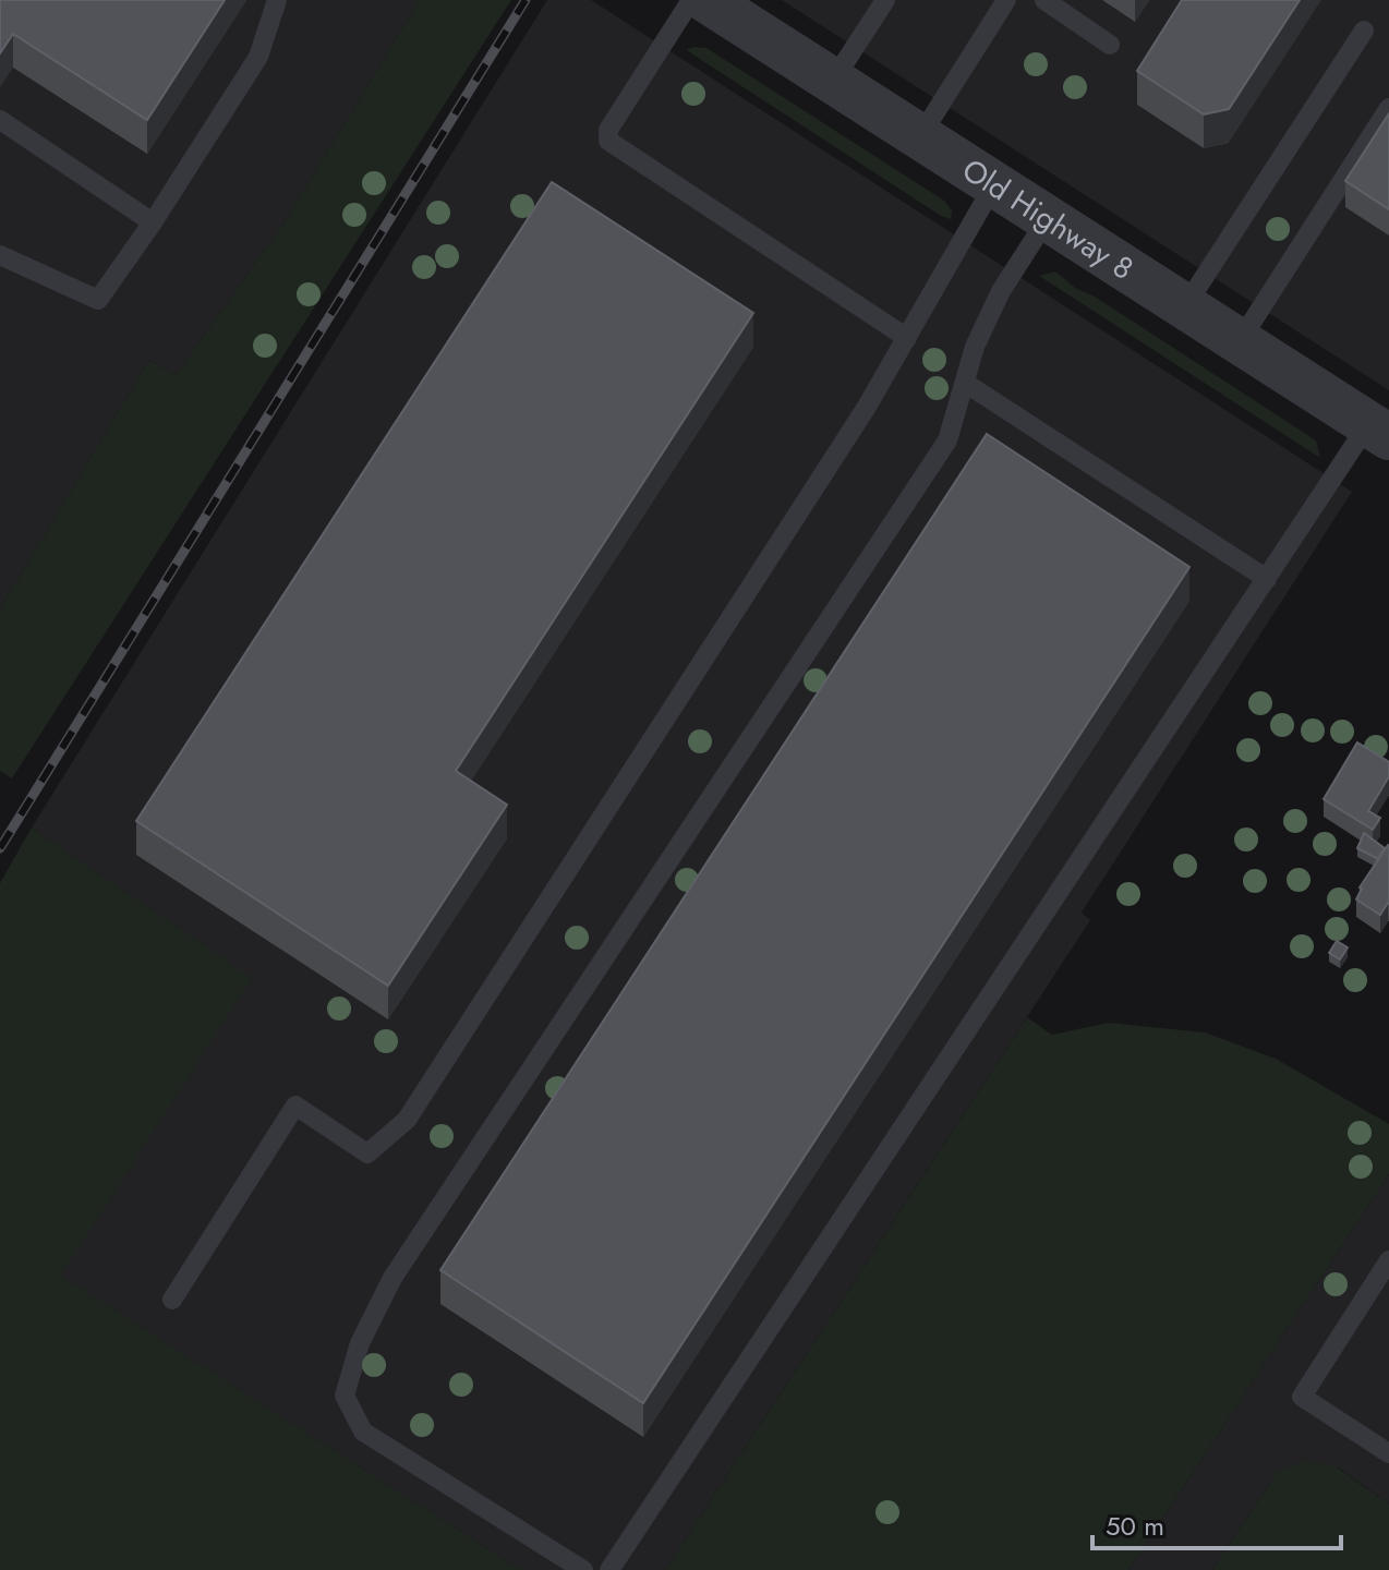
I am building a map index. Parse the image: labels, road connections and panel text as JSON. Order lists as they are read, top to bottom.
{
  "streets": {
    "street": ["Old Highway 8"]
  },
  "scale_bar": "50 m"
}
